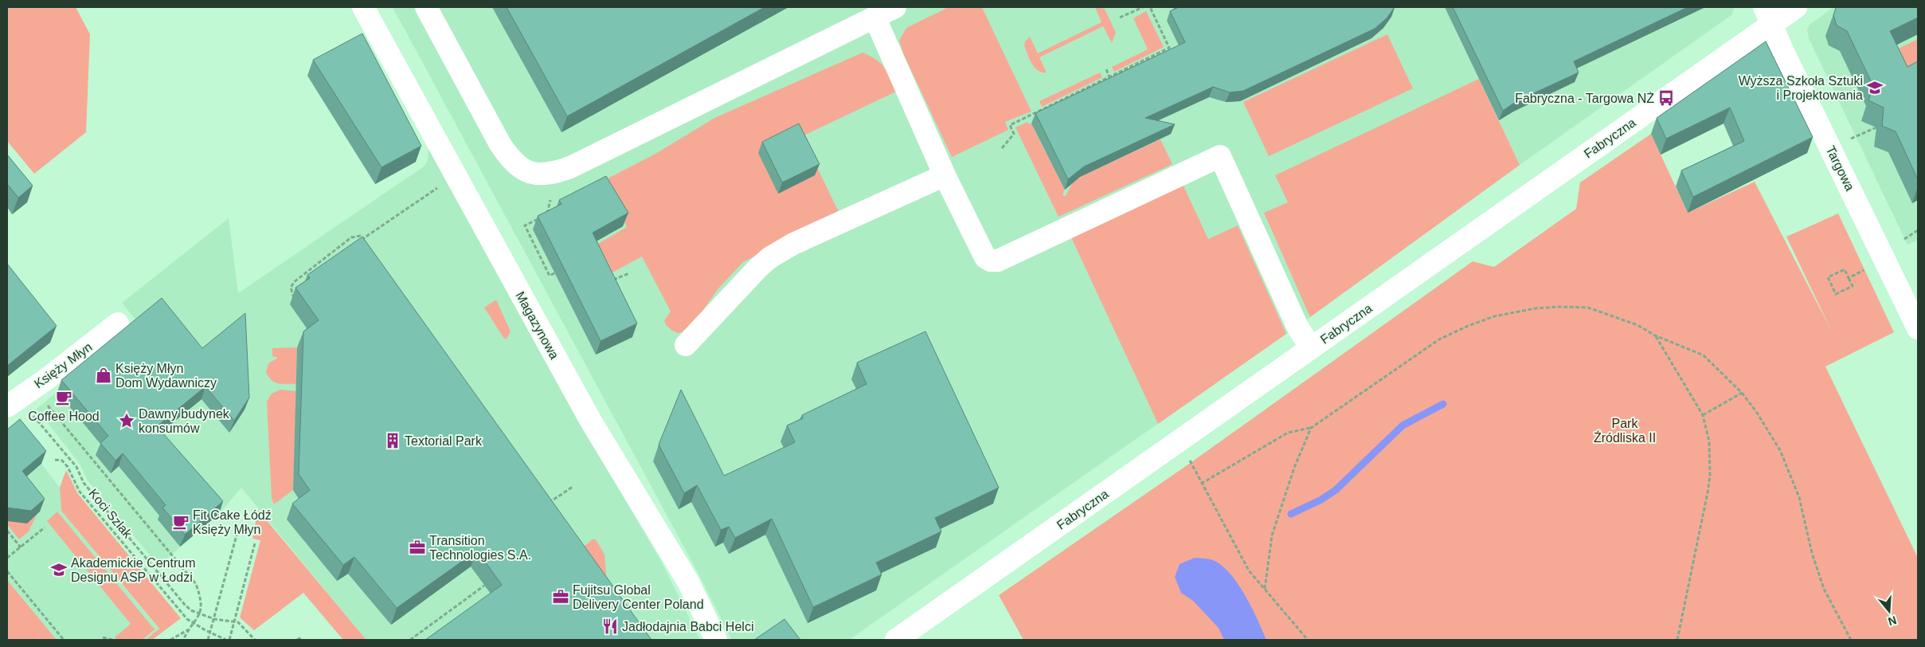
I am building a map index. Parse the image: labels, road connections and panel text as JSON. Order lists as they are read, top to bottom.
{
  "streets": {
    "street": [
      "Fabryczna",
      "Targowa",
      "Magazynowa",
      "Księży Młyn"
    ],
    "path": ["Koci Szlak"]
  },
  "crossings": [
    ["Fabryczna", "Targowa"]
  ],
  "parks": ["Park Źródliska II"],
  "places": {
    "school or university": ["Wyższa Szkoła Sztuki i Projektowania", "Akademickie Centrum Designu ASP w Łodzi"],
    "bus stop": ["Fabryczna - Targowa NŻ"],
    "shop": ["Księży Młyn Dom Wydawniczy"],
    "cafe": ["Coffee Hood", "Fit Cake Łódź Księży Młyn"],
    "place": ["Dawny budynek konsumów"],
    "building": ["Textorial Park"],
    "office": ["Transition Technologies S.A.", "Fujitsu Global Delivery Center Poland"],
    "restaurant": ["Jadłodajnia Babci Helci"]
  },
  "north": "bottom"
}
